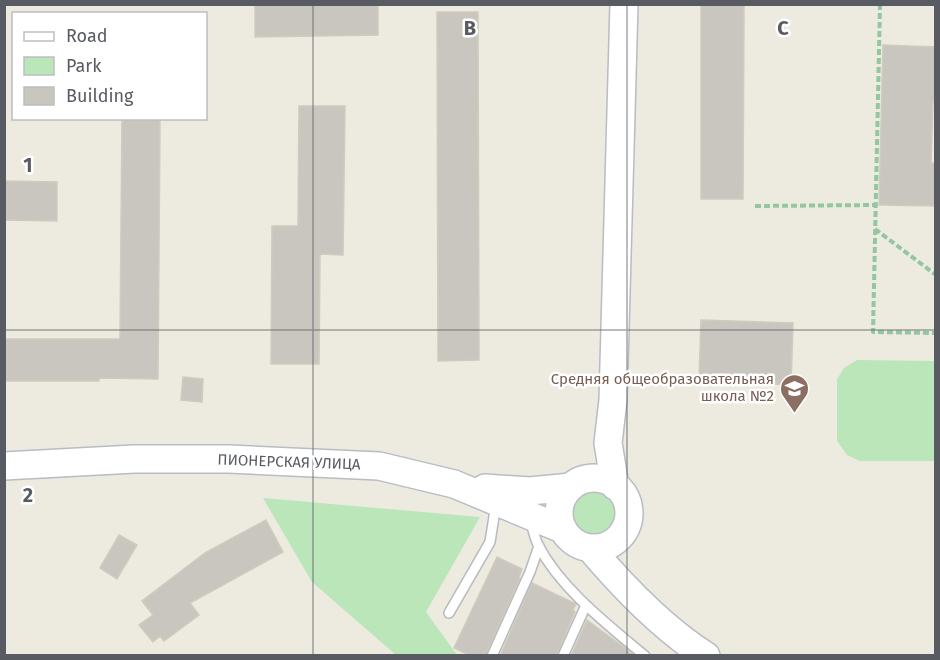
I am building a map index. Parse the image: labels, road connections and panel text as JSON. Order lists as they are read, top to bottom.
{
  "streets": {
    "main road": ["ПИОНЕРСКАЯ УЛИЦА"]
  },
  "places": {
    "school or university": ["Средняя общеобразовательная школа №2"]
  },
  "legend": ["Road", "Park", "Building"],
  "grid": {
    "columns": ["B", "C"],
    "rows": ["1", "2"]
  }
}
